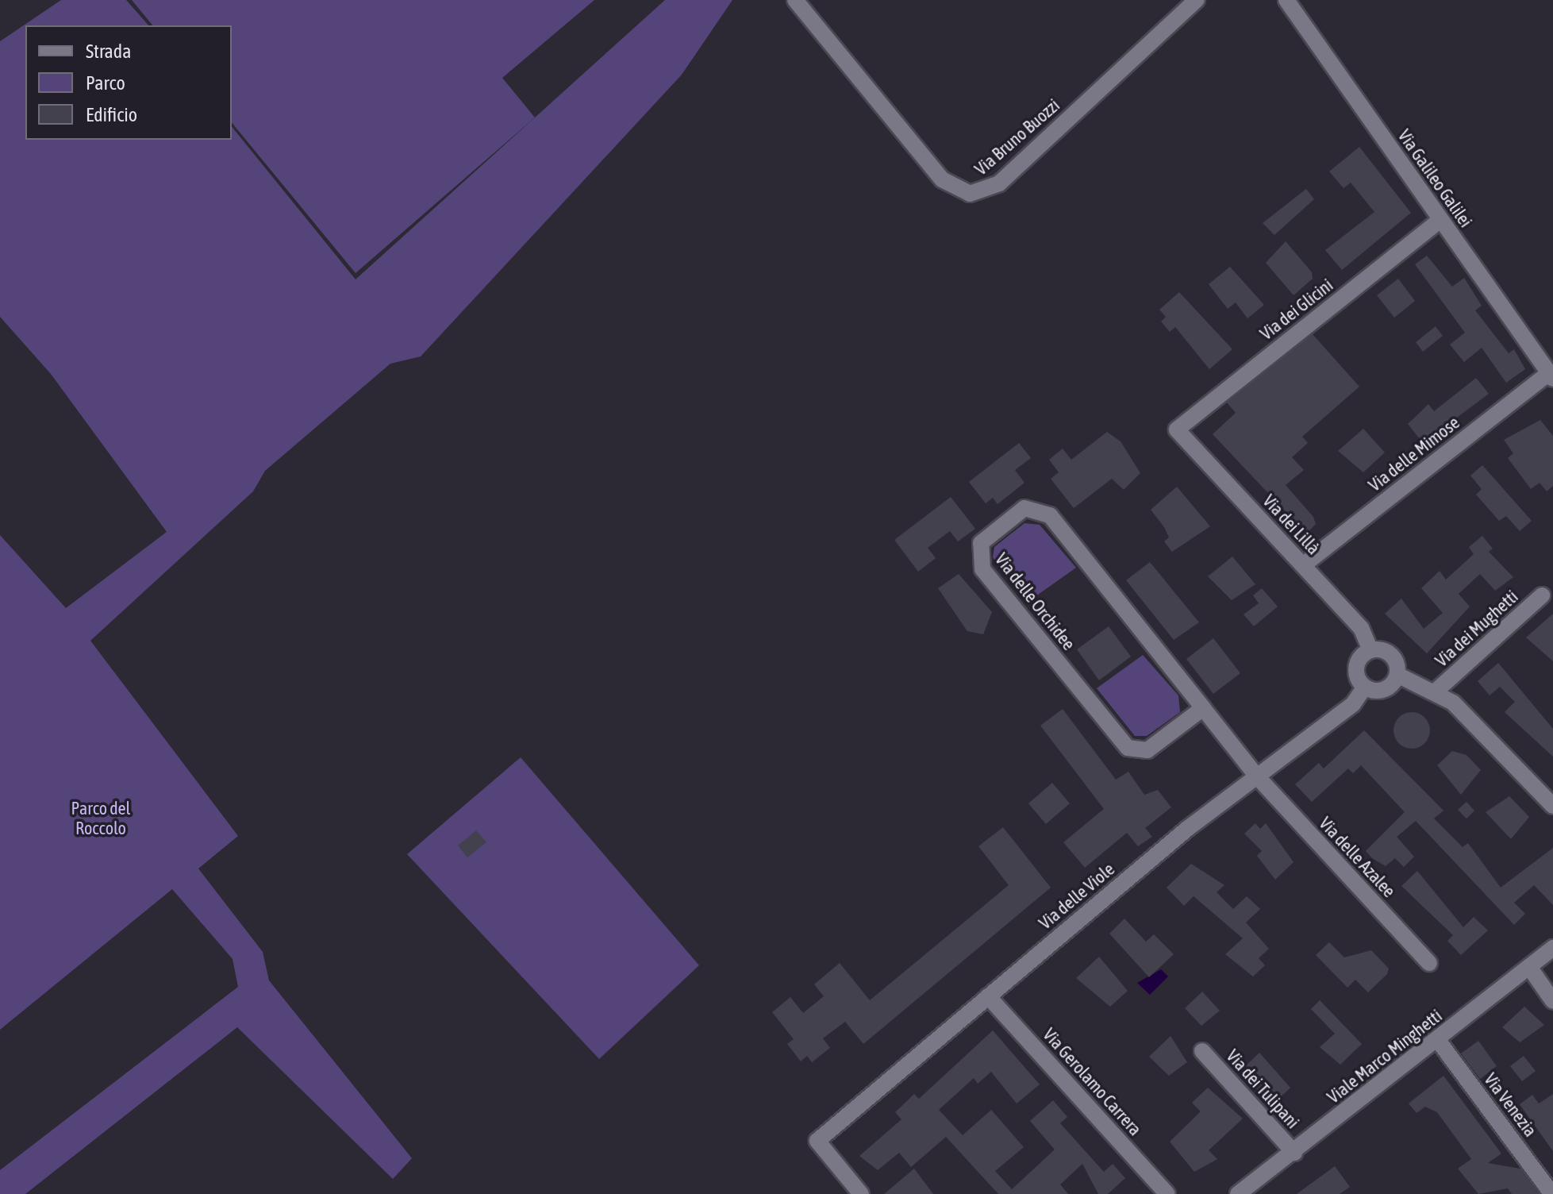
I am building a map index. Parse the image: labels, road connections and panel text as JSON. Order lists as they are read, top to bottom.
{
  "streets": {
    "street": [
      "Via Bruno Buozzi",
      "Via Galileo Galilei",
      "Via dei Glicini",
      "Via delle Mimose",
      "Via dei Lillà",
      "Via delle Orchidee",
      "Via dei Mughetti",
      "Via delle Azalee",
      "Via delle Viole",
      "Viale Marco Minghetti",
      "Via Gerolamo Carrera",
      "Via dei Tulipani",
      "Via Venezia"
    ]
  },
  "crossings": [
    ["Via Galileo Galilei", "Via dei Glicini"],
    ["Via Galileo Galilei", "Via delle Mimose"],
    ["Via dei Glicini", "Via dei Lillà"],
    ["Via delle Mimose", "Via dei Lillà"],
    ["Via dei Lillà", "Via delle Viole"],
    ["Via delle Orchidee", "Via delle Azalee"],
    ["Via delle Orchidee", "Via delle Viole"],
    ["Via delle Azalee", "Via delle Viole"],
    ["Via delle Viole", "Via Gerolamo Carrera"],
    ["Viale Marco Minghetti", "Via dei Tulipani"],
    ["Viale Marco Minghetti", "Via Venezia"]
  ],
  "parks": ["Parco del Roccolo"],
  "legend": ["Strada", "Parco", "Edificio"]
}
